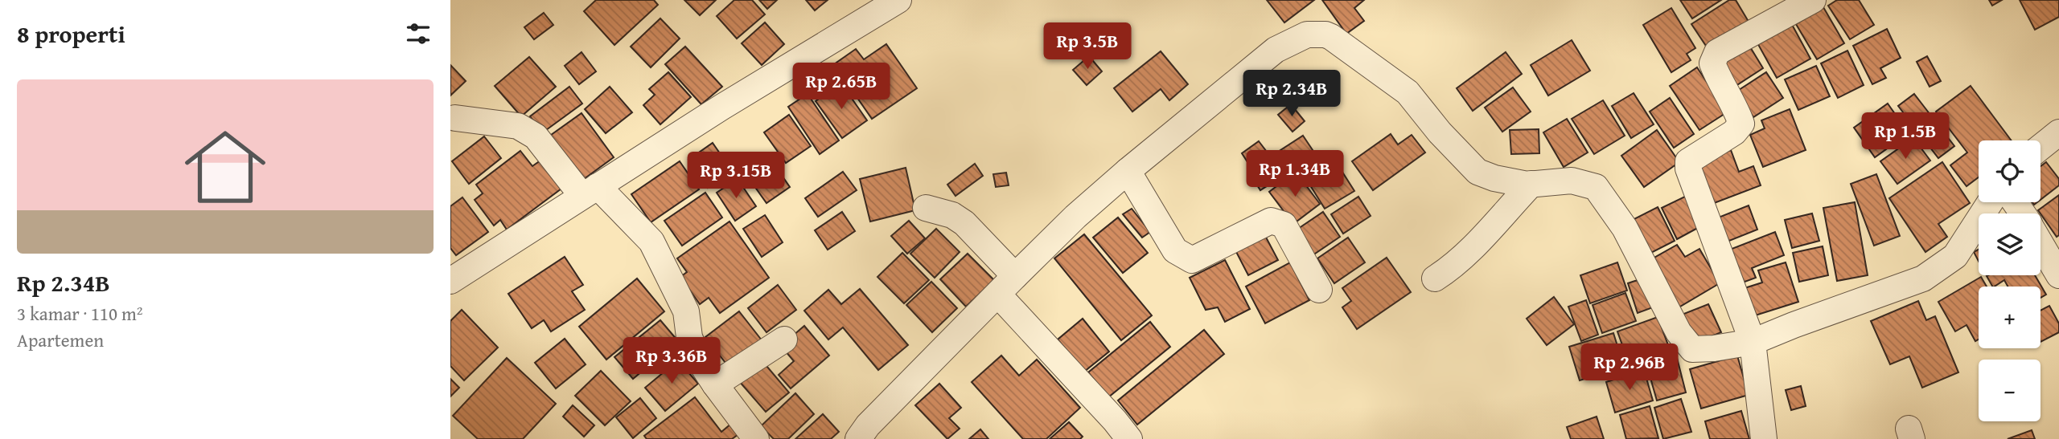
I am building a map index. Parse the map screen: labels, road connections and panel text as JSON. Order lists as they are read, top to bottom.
{
  "page": {
    "heading": "8 properti",
    "price": [
      "Rp 3.5B",
      "Rp 2.65B",
      "Rp 2.34B",
      "Rp 1.5B",
      "Rp 1.34B",
      "Rp 3.15B",
      "Rp 3.36B",
      "Rp 2.96B"
    ],
    "list": [
      {
        "name": "Rp 2.34B",
        "note": "3 kamar · 110 m² · Apartemen"
      }
    ],
    "map_buttons": ["+", "−"]
  }
}
